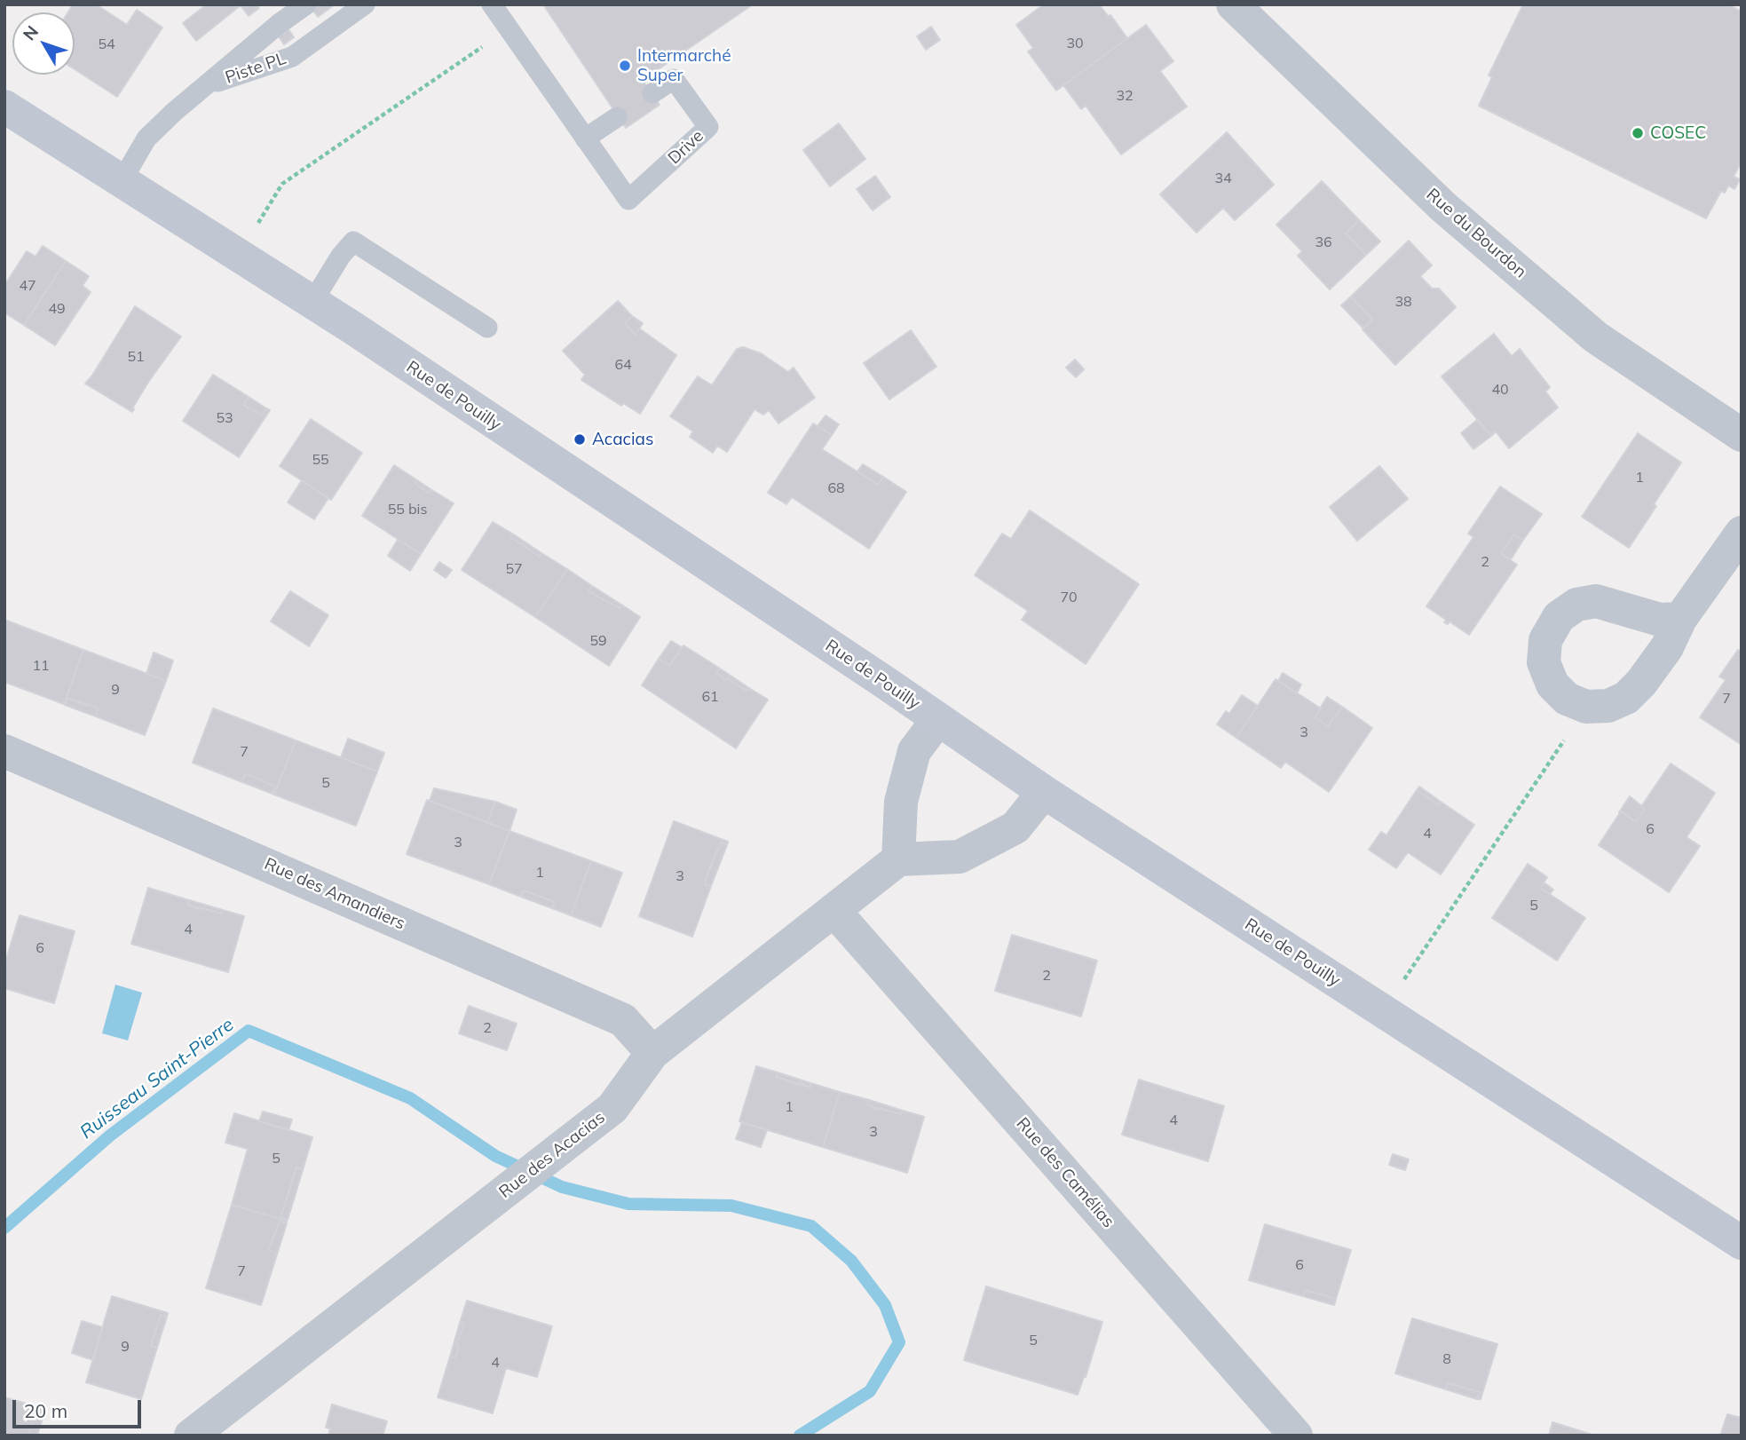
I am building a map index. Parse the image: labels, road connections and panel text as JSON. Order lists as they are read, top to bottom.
{
  "streets": {
    "main road": ["Rue de Pouilly"],
    "street": [
      "Rue du Bourdon",
      "Rue des Amandiers",
      "Rue des Acacias",
      "Rue des Camélias"
    ],
    "lane": ["Piste PL", "Drive"]
  },
  "crossings": [
    ["Rue des Amandiers", "Rue des Acacias"],
    ["Rue des Acacias", "Rue des Camélias"]
  ],
  "water": ["Ruisseau Saint-Pierre"],
  "places": ["Intermarché Super", "COSEC", "Acacias"],
  "house_numbers": [
    "30",
    "54",
    "32",
    "34",
    "36",
    "47",
    "38",
    "49",
    "51",
    "64",
    "40",
    "53",
    "55",
    "1",
    "68",
    "55 bis",
    "2",
    "57",
    "70",
    "59",
    "11",
    "9",
    "61",
    "7",
    "3",
    "7",
    "5",
    "6",
    "4",
    "3",
    "1",
    "3",
    "5",
    "4",
    "6",
    "2",
    "2",
    "1",
    "4",
    "3",
    "5",
    "6",
    "7",
    "5",
    "9",
    "8",
    "4"
  ],
  "scale_bar": "20 m",
  "north": "top left"
}
